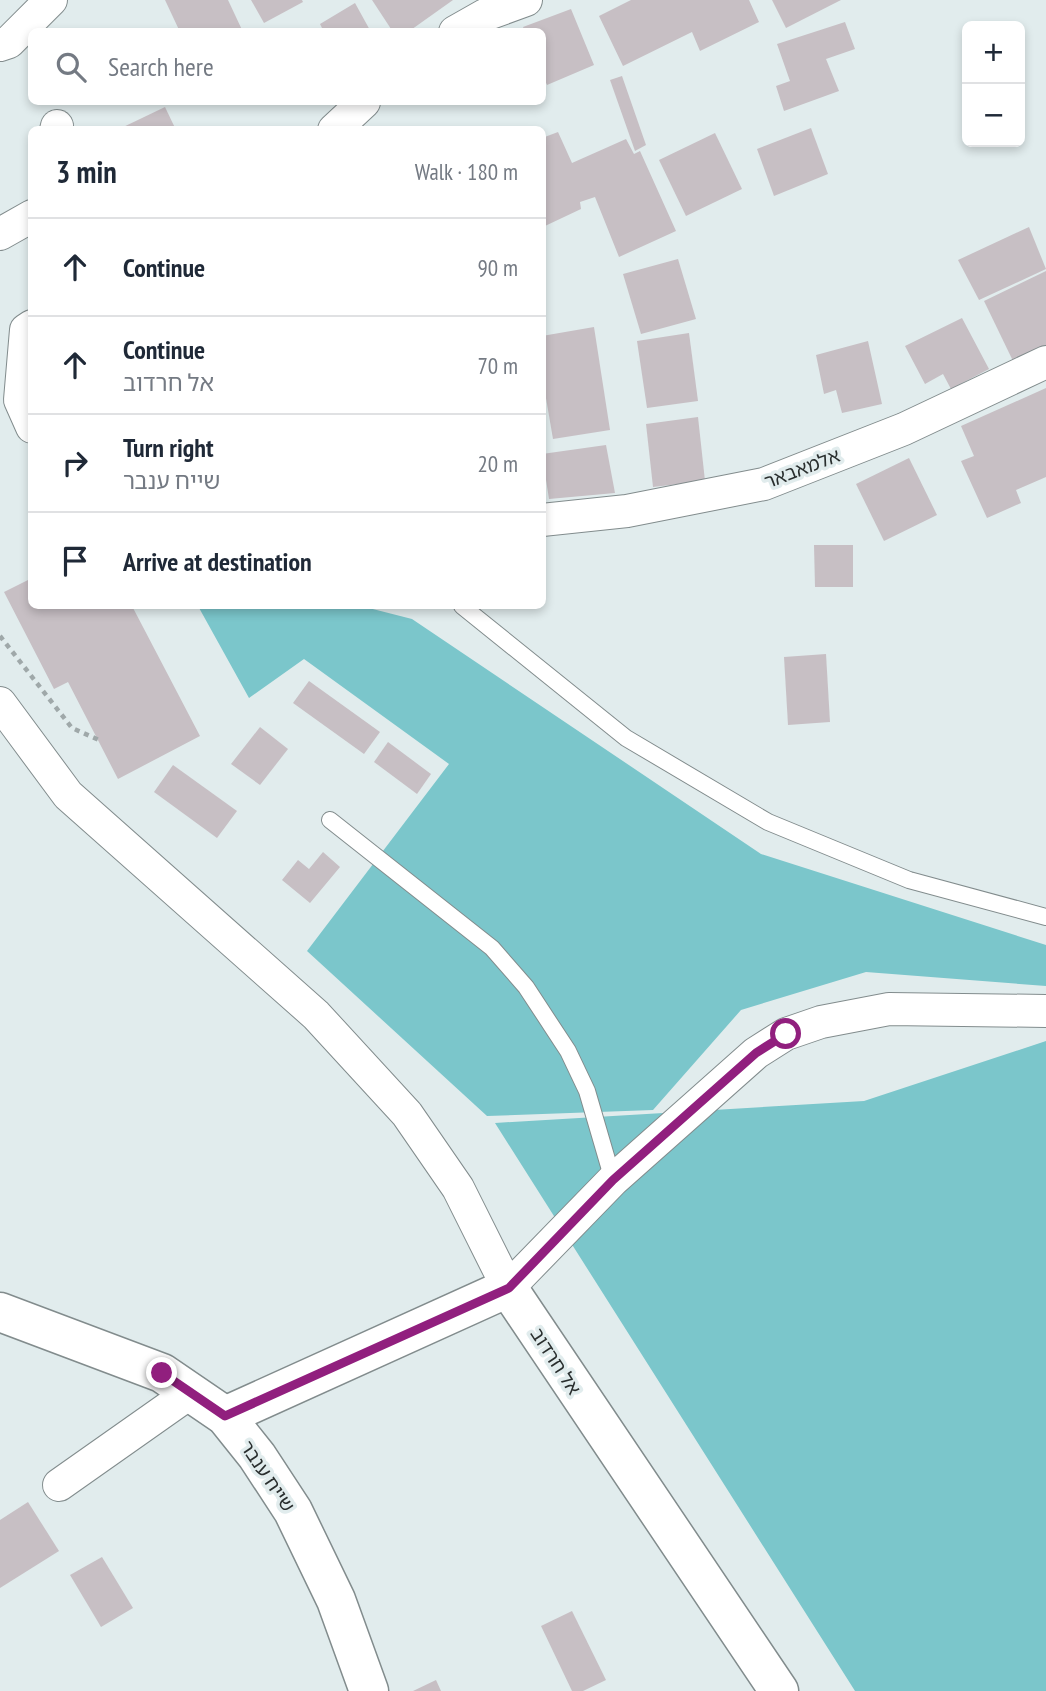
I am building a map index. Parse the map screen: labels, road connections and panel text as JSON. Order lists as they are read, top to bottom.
{
  "streets": {
    "street": ["אלמאבאר", "אל חרדוב", "שייח ענבר"]
  },
  "page": {
    "map_buttons": ["+", "−"],
    "search": "Search here",
    "heading": ["3 min", "Walk · 180 m"],
    "list": [
      ["Continue", "90 m"],
      ["Continue", "אל חרדוב", "70 m"],
      ["Turn right", "שייח ענבר", "20 m"],
      "Arrive at destination"
    ]
  }
}
